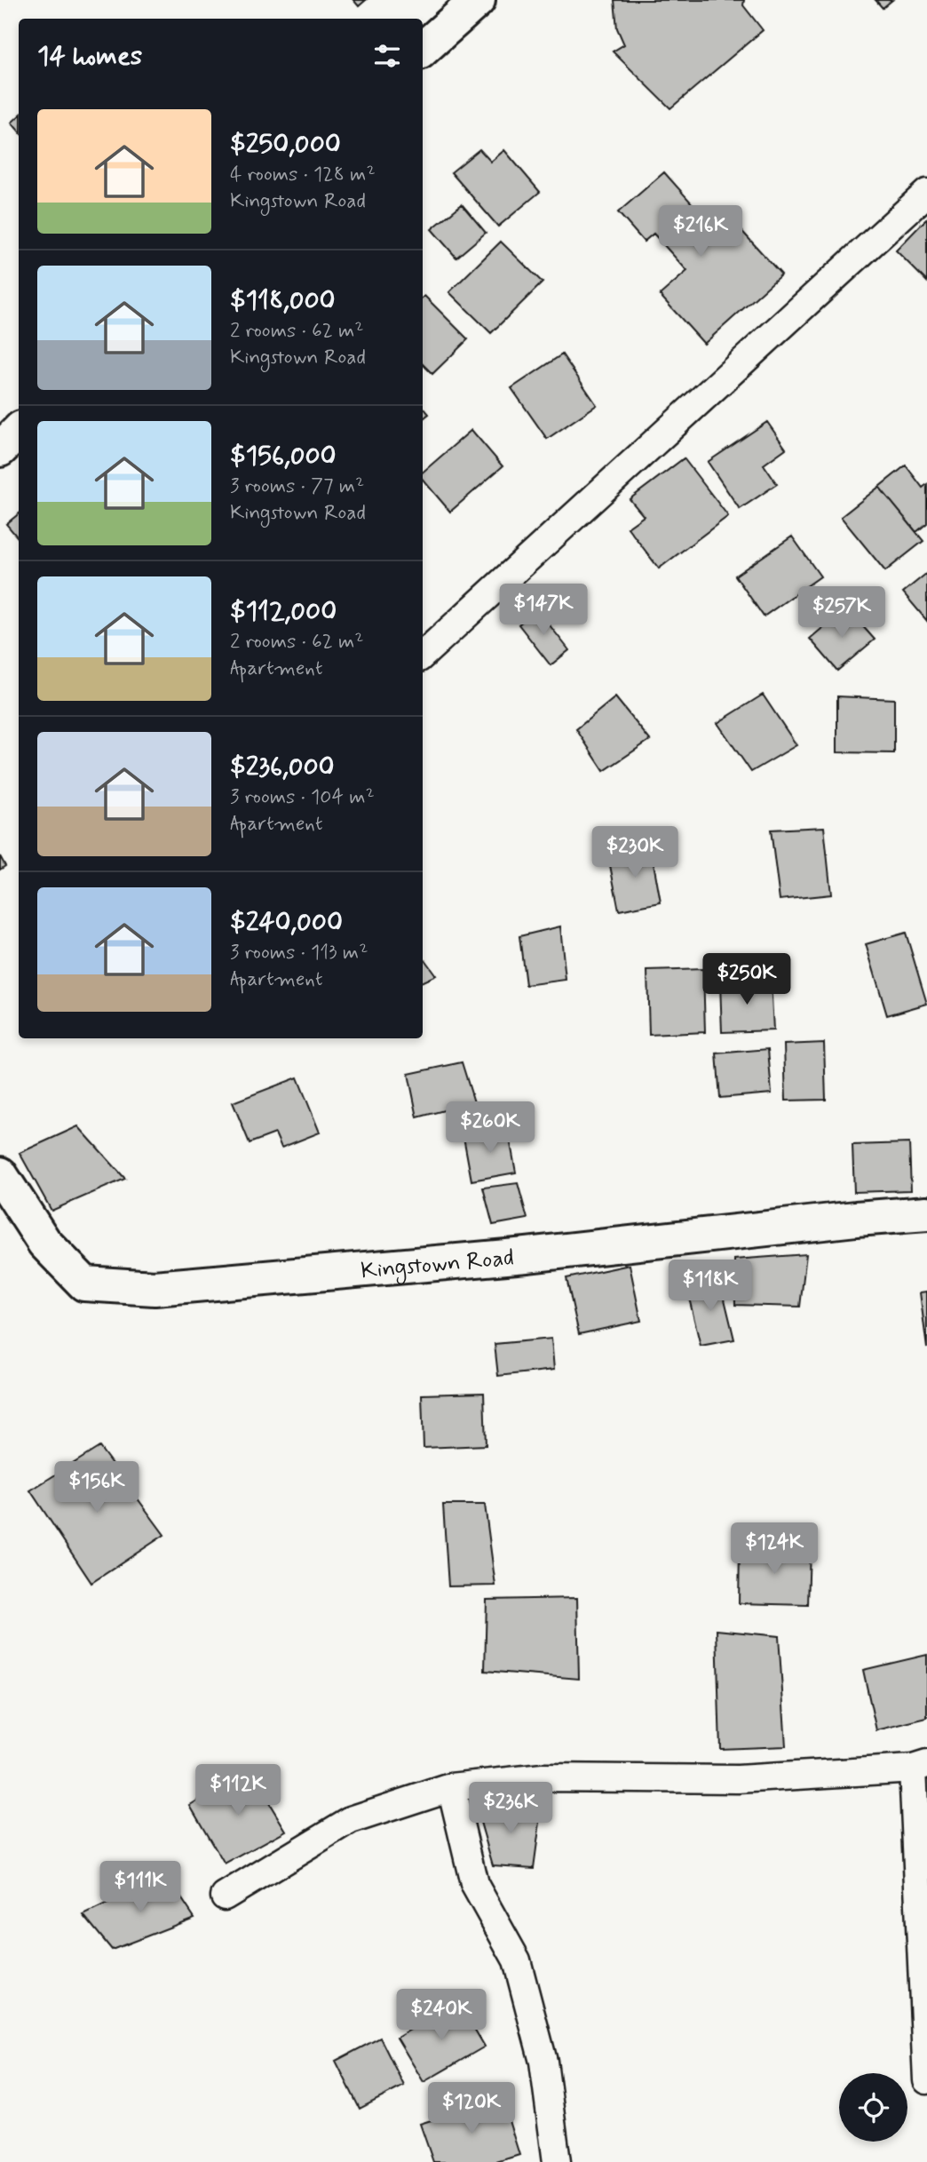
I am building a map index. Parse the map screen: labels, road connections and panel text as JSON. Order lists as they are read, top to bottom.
{
  "streets": {
    "street": ["Kingstown Road"]
  },
  "page": {
    "heading": "14 homes",
    "list": [
      {
        "name": "$250,000",
        "note": "4 rooms · 128 m² · Kingstown Road"
      },
      {
        "name": "$118,000",
        "note": "2 rooms · 62 m² · Kingstown Road"
      },
      {
        "name": "$156,000",
        "note": "3 rooms · 77 m² · Kingstown Road"
      },
      {
        "name": "$112,000",
        "note": "2 rooms · 62 m² · Apartment"
      },
      {
        "name": "$236,000",
        "note": "3 rooms · 104 m² · Apartment"
      },
      {
        "name": "$240,000",
        "note": "3 rooms · 113 m² · Apartment"
      }
    ],
    "price": [
      "$216K",
      "$147K",
      "$257K",
      "$230K",
      "$250K",
      "$260K",
      "$118K",
      "$156K",
      "$124K",
      "$112K",
      "$236K",
      "$111K",
      "$240K",
      "$120K"
    ]
  }
}
